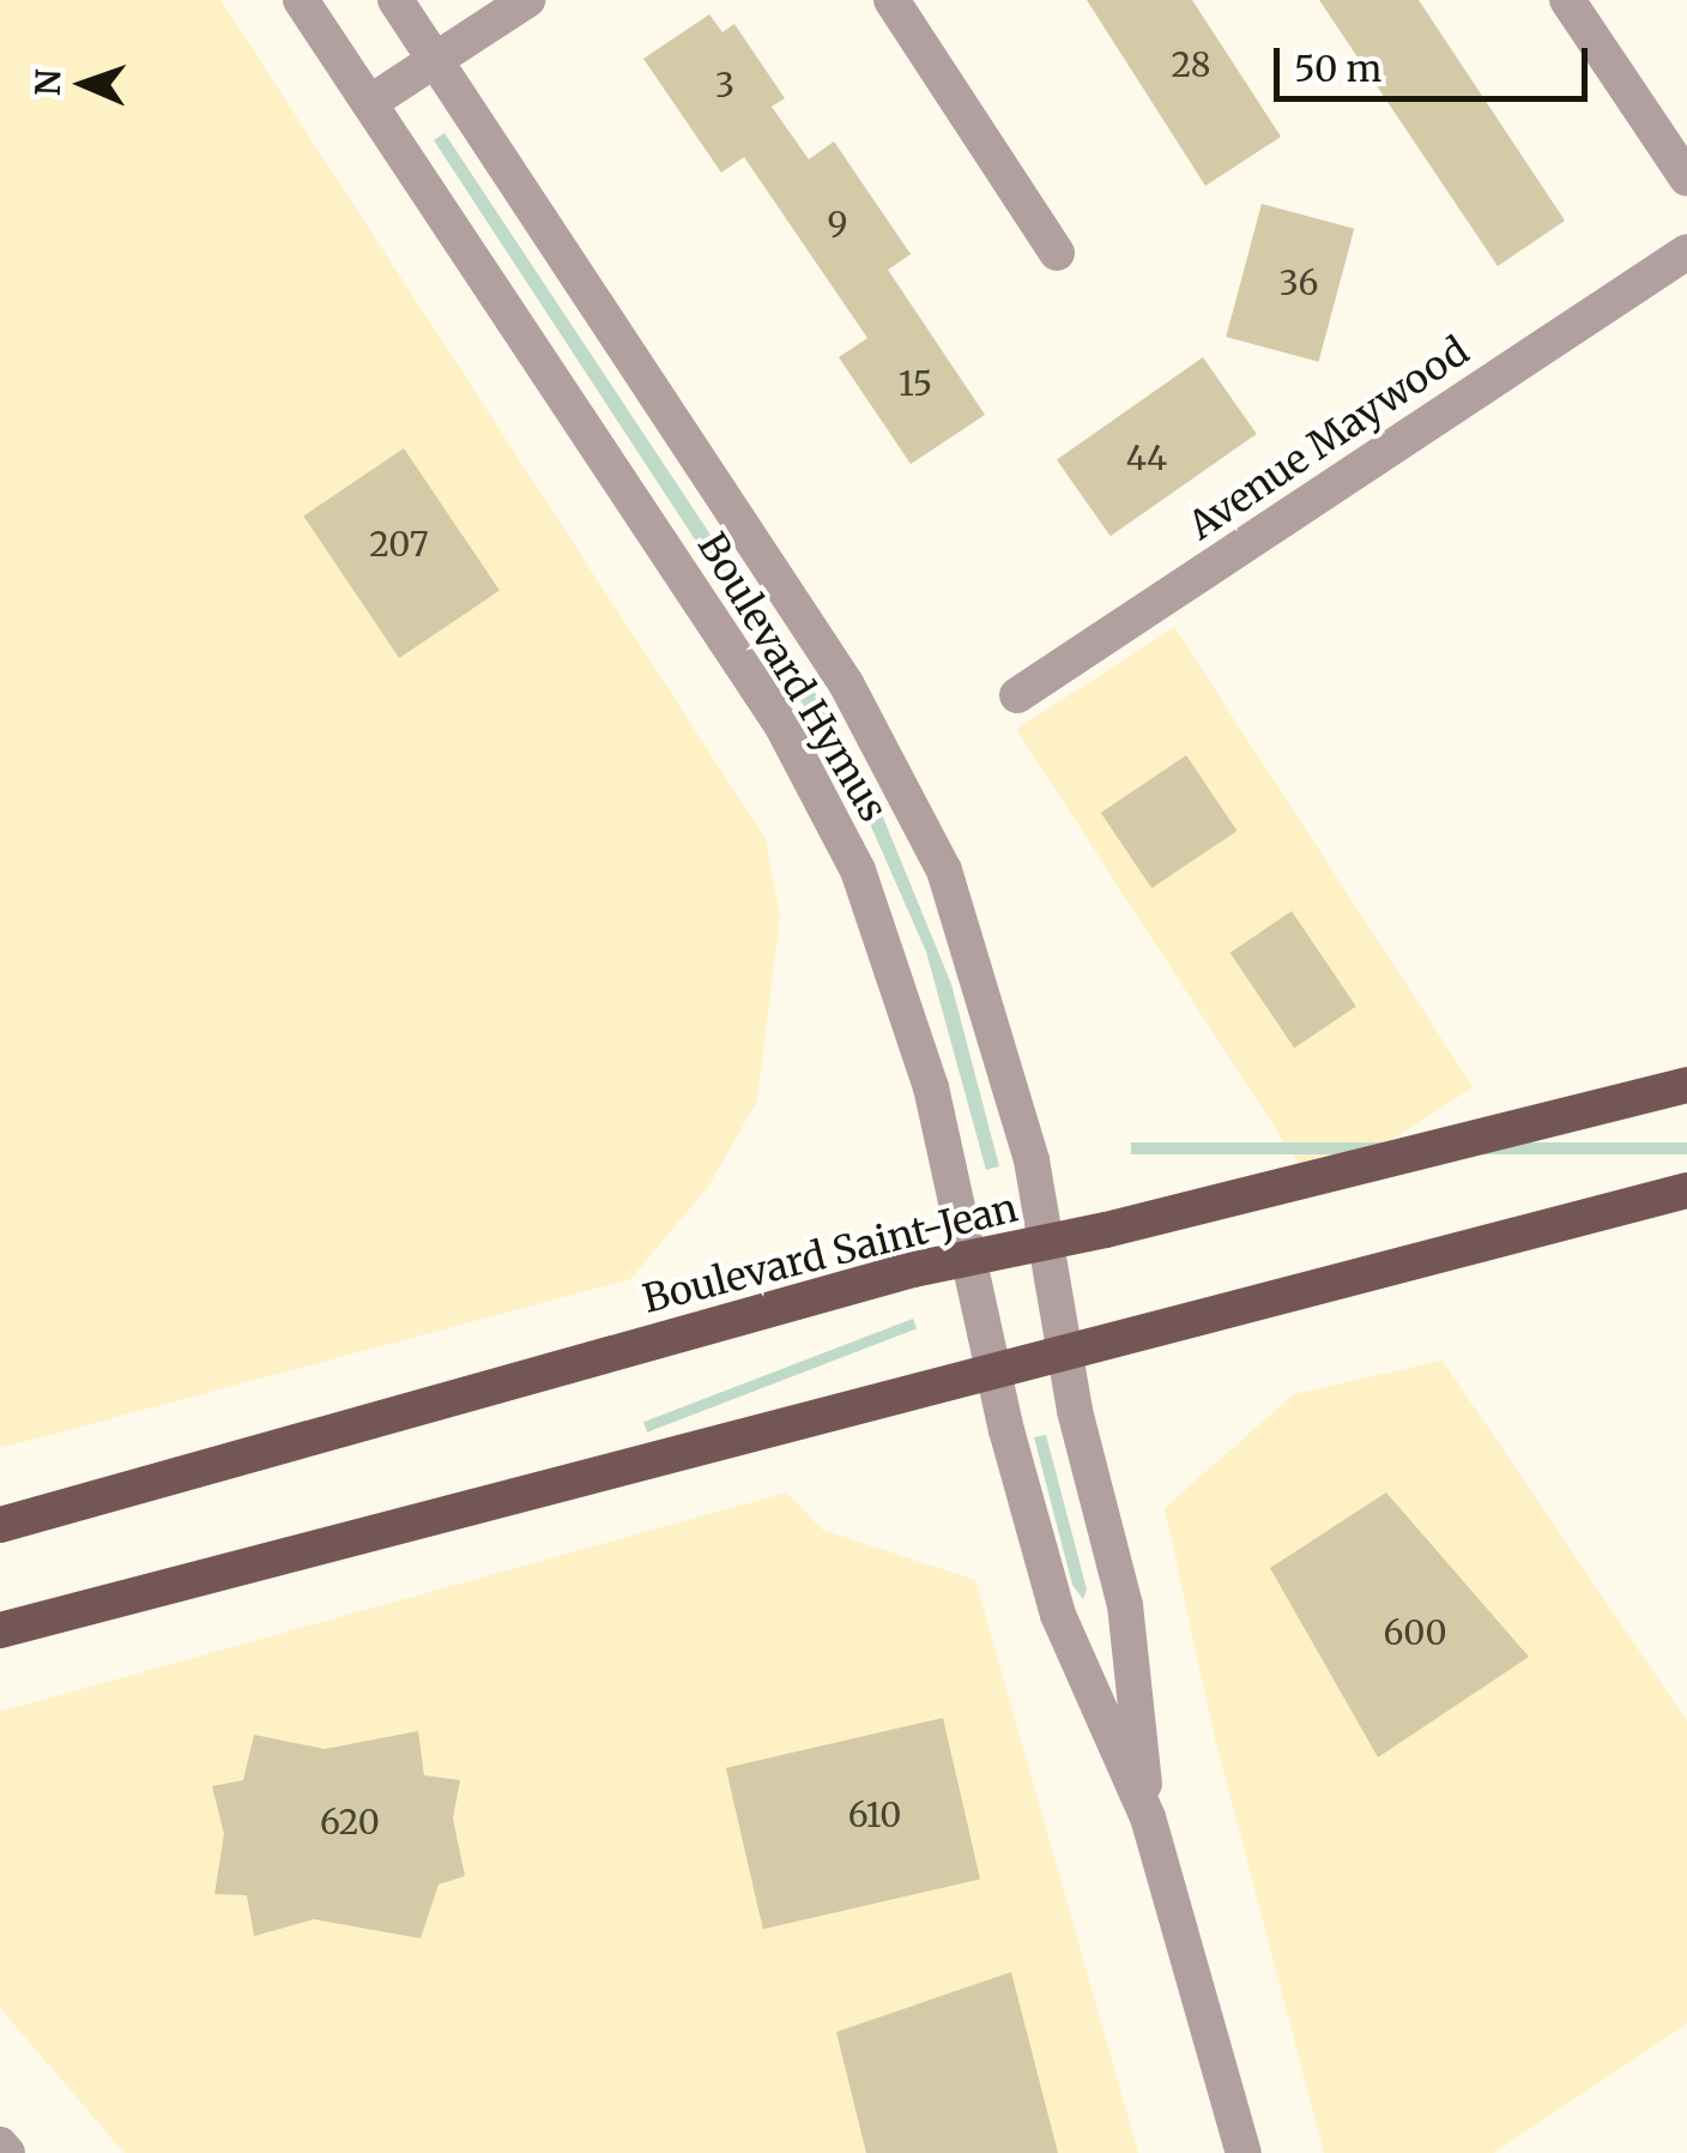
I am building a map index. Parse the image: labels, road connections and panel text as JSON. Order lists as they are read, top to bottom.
{
  "streets": {
    "main road": ["Boulevard Saint-Jean"],
    "street": ["Avenue Maywood", "Boulevard Hymus"]
  },
  "crossings": [
    ["Boulevard Hymus", "Boulevard Saint-Jean"]
  ],
  "house_numbers": [
    "28",
    "3",
    "9",
    "36",
    "15",
    "44",
    "207",
    "600",
    "610",
    "620"
  ],
  "scale_bar": "50 m",
  "north": "left"
}
